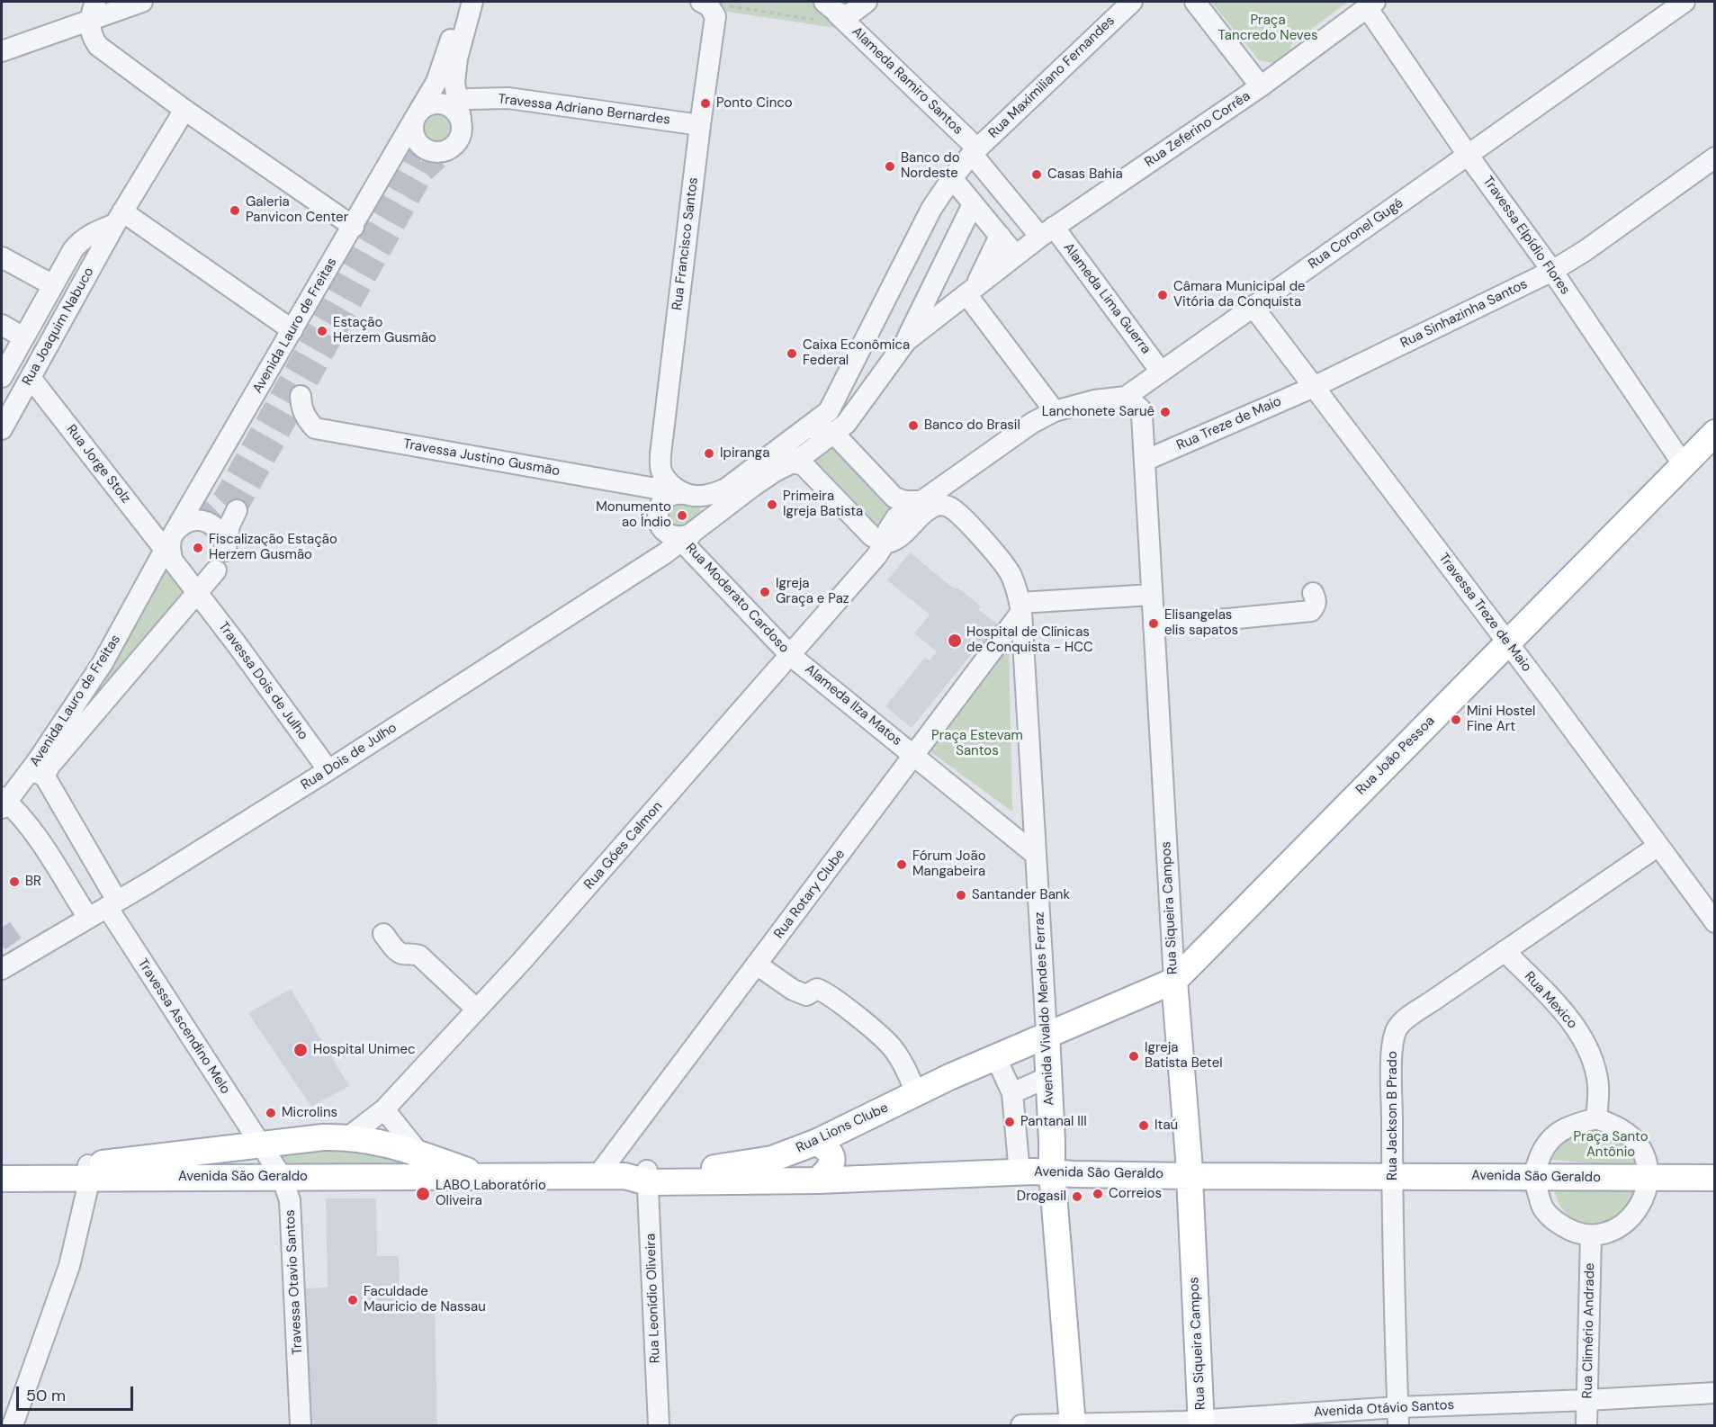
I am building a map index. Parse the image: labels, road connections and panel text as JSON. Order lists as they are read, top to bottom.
{
  "streets": {
    "main road": [
      "Rua João Pessoa",
      "Rua Siqueira Campos",
      "Avenida Vivaldo Mendes Ferraz",
      "Rua Lions Clube",
      "Avenida São Geraldo"
    ],
    "street": [
      "Rua Maximiliano Fernandes",
      "Alameda Ramiro Santos",
      "Travessa Adriano Bernardes",
      "Rua Zeferino Corrêa",
      "Rua Coronel Gugé",
      "Travessa Elpídio Flores",
      "Rua Francisco Santos",
      "Alameda Lima Guerra",
      "Rua Sinhazinha Santos",
      "Avenida Lauro de Freitas",
      "Rua Joaquim Nabuco",
      "Rua Treze de Maio",
      "Travessa Justino Gusmão",
      "Rua Jorge Stolz",
      "Rua Moderato Cardoso",
      "Travessa Treze de Maio",
      "Travessa Dois de Julho",
      "Alameda Ilza Matos",
      "Rua Dois de Julho",
      "Rua Góes Calmon",
      "Rua Rotary Clube",
      "Rua Mexico",
      "Travessa Ascendino Melo",
      "Rua Jackson B Prado",
      "Travessa Otavio Santos",
      "Rua Leonídio Oliveira",
      "Rua Climério Andrade",
      "Avenida Otávio Santos"
    ]
  },
  "crossings": [
    ["Rua Maximiliano Fernandes", "Alameda Ramiro Santos"],
    ["Rua Maximiliano Fernandes", "Rua Francisco Santos"],
    ["Rua Maximiliano Fernandes", "Travessa Justino Gusmão"],
    ["Rua Maximiliano Fernandes", "Rua Moderato Cardoso"],
    ["Rua Maximiliano Fernandes", "Rua Dois de Julho"],
    ["Alameda Ramiro Santos", "Rua Zeferino Corrêa"],
    ["Alameda Ramiro Santos", "Alameda Lima Guerra"],
    ["Travessa Adriano Bernardes", "Rua Francisco Santos"],
    ["Rua Zeferino Corrêa", "Alameda Lima Guerra"],
    ["Rua Zeferino Corrêa", "Rua Dois de Julho"],
    ["Rua Coronel Gugé", "Travessa Elpídio Flores"],
    ["Rua Coronel Gugé", "Alameda Lima Guerra"],
    ["Rua Coronel Gugé", "Travessa Treze de Maio"],
    ["Rua Coronel Gugé", "Rua Siqueira Campos"],
    ["Travessa Elpídio Flores", "Rua Sinhazinha Santos"],
    ["Travessa Elpídio Flores", "Rua João Pessoa"],
    ["Rua Francisco Santos", "Travessa Justino Gusmão"],
    ["Rua Francisco Santos", "Rua Moderato Cardoso"],
    ["Rua Francisco Santos", "Rua Dois de Julho"],
    ["Rua Sinhazinha Santos", "Rua Treze de Maio"],
    ["Rua Sinhazinha Santos", "Travessa Treze de Maio"],
    ["Avenida Lauro de Freitas", "Rua Jorge Stolz"],
    ["Avenida Lauro de Freitas", "Travessa Dois de Julho"],
    ["Avenida Lauro de Freitas", "Travessa Ascendino Melo"],
    ["Rua Joaquim Nabuco", "Rua Jorge Stolz"],
    ["Rua Treze de Maio", "Travessa Treze de Maio"],
    ["Rua Treze de Maio", "Rua Siqueira Campos"],
    ["Travessa Justino Gusmão", "Rua Moderato Cardoso"],
    ["Travessa Justino Gusmão", "Rua Dois de Julho"],
    ["Rua Jorge Stolz", "Travessa Dois de Julho"],
    ["Rua Moderato Cardoso", "Alameda Ilza Matos"],
    ["Rua Moderato Cardoso", "Rua Dois de Julho"],
    ["Rua Moderato Cardoso", "Rua Góes Calmon"],
    ["Travessa Treze de Maio", "Rua João Pessoa"],
    ["Travessa Treze de Maio", "Rua Jackson B Prado"],
    ["Travessa Dois de Julho", "Rua Dois de Julho"],
    ["Alameda Ilza Matos", "Rua Góes Calmon"],
    ["Alameda Ilza Matos", "Rua Rotary Clube"],
    ["Rua João Pessoa", "Rua Siqueira Campos"],
    ["Rua João Pessoa", "Avenida Vivaldo Mendes Ferraz"],
    ["Rua João Pessoa", "Rua Lions Clube"],
    ["Rua Dois de Julho", "Travessa Ascendino Melo"],
    ["Rua Góes Calmon", "Avenida São Geraldo"],
    ["Rua Rotary Clube", "Avenida Vivaldo Mendes Ferraz"],
    ["Rua Rotary Clube", "Avenida São Geraldo"],
    ["Rua Siqueira Campos", "Avenida São Geraldo"],
    ["Rua Siqueira Campos", "Avenida Otávio Santos"],
    ["Rua Mexico", "Rua Jackson B Prado"],
    ["Avenida Vivaldo Mendes Ferraz", "Rua Lions Clube"],
    ["Avenida Vivaldo Mendes Ferraz", "Avenida São Geraldo"],
    ["Avenida Vivaldo Mendes Ferraz", "Avenida Otávio Santos"],
    ["Travessa Ascendino Melo", "Avenida São Geraldo"],
    ["Travessa Ascendino Melo", "Travessa Otavio Santos"],
    ["Rua Jackson B Prado", "Avenida São Geraldo"],
    ["Rua Jackson B Prado", "Avenida Otávio Santos"],
    ["Rua Lions Clube", "Avenida São Geraldo"],
    ["Rua Lions Clube", "Rua Leonídio Oliveira"],
    ["Avenida São Geraldo", "Travessa Otavio Santos"],
    ["Avenida São Geraldo", "Rua Leonídio Oliveira"],
    ["Rua Climério Andrade", "Avenida Otávio Santos"]
  ],
  "parks": ["Praça Tancredo Neves", "Praça Estevam Santos", "Praça Santo Antônio"],
  "places": [
    "Ponto Cinco",
    "Banco do Nordeste",
    "Casas Bahia",
    "Galeria Panvicon Center",
    "Câmara Municipal de Vitória da Conquista",
    "Estação Herzem Gusmão",
    "Caixa Econômica Federal",
    "Lanchonete Saruê",
    "Banco do Brasil",
    "Ipiranga",
    "Primeira Igreja Batista",
    "Monumento ao Índio",
    "Fiscalização Estação Herzem Gusmão",
    "Igreja Graça e Paz",
    "Elisangelas elis sapatos",
    "Hospital de Clínicas de Conquista - HCC",
    "Mini Hostel Fine Art",
    "Fórum João Mangabeira",
    "BR",
    "Santander Bank",
    "Hospital Unimec",
    "Igreja Batista Betel",
    "Microlins",
    "Pantanal III",
    "Itaú",
    "LABO Laboratório Oliveira",
    "Correios",
    "Drogasil",
    "Faculdade Mauricio de Nassau"
  ],
  "scale_bar": "50 m"
}
